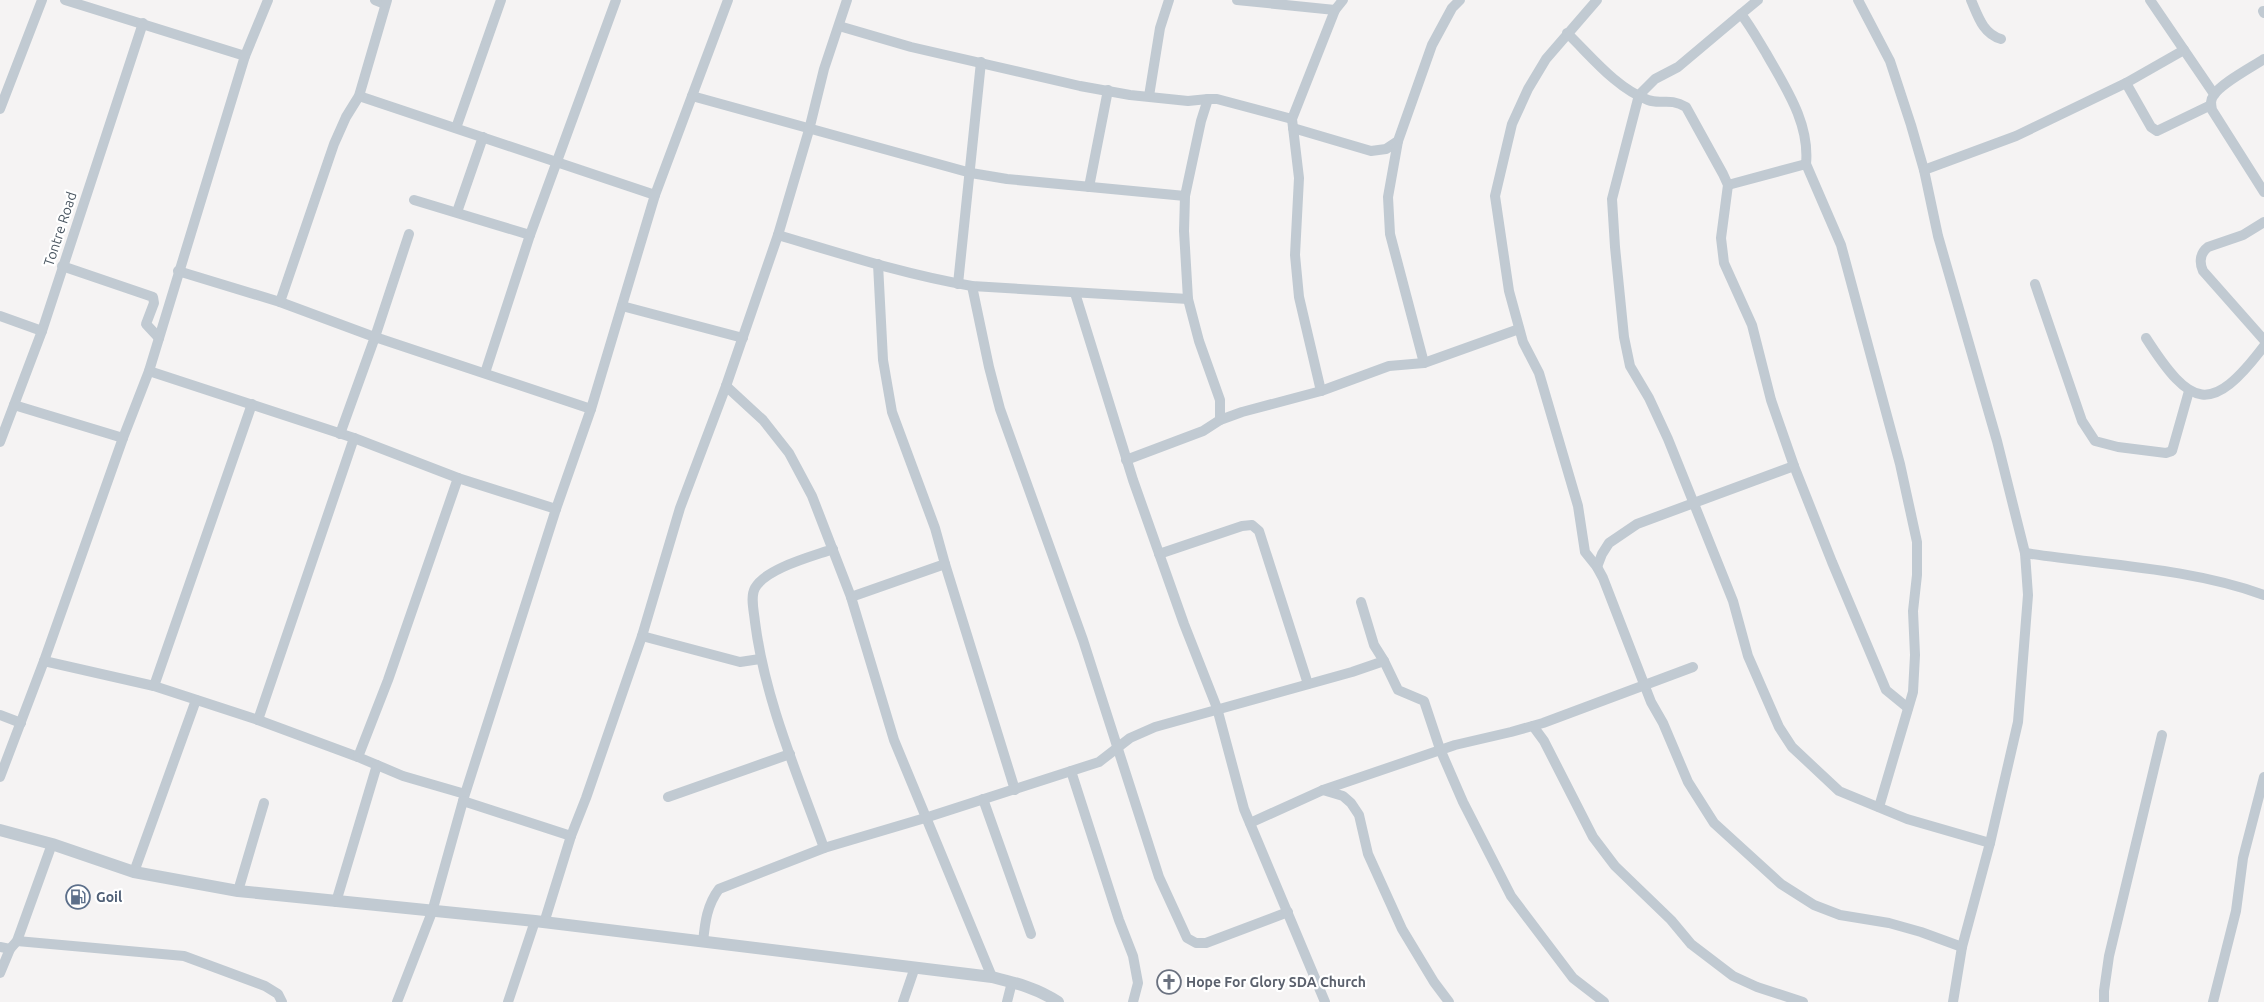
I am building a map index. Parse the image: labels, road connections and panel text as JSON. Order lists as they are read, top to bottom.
{
  "streets": {
    "street": ["Tontre Road"]
  },
  "places": {
    "fuel station": ["Goil"],
    "church": ["Hope For Glory SDA Church"]
  }
}
